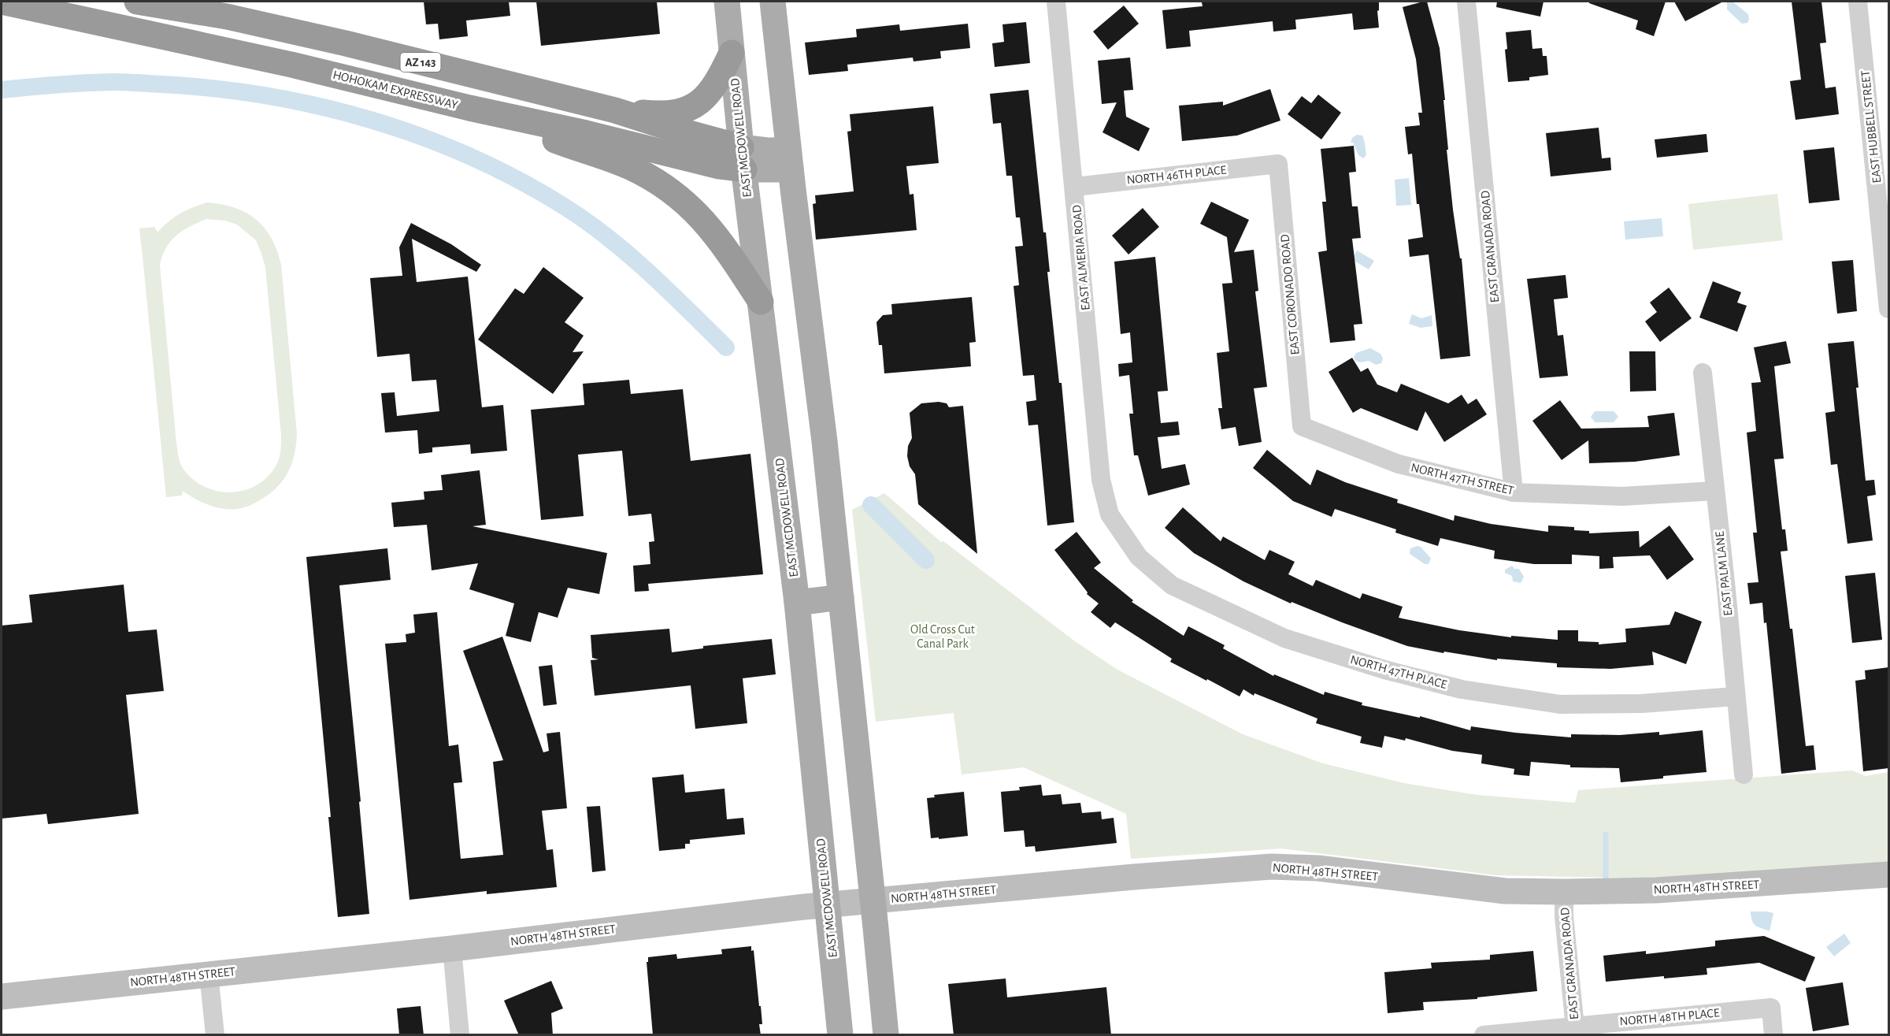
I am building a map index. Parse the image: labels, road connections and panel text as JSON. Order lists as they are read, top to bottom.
{
  "streets": {
    "highway": ["AZ 143", "HOHOKAM EXPRESSWAY"],
    "main road": ["EAST MCDOWELL ROAD"],
    "street": [
      "EAST HUBBELL STREET",
      "NORTH 46TH PLACE",
      "EAST GRANADA ROAD",
      "EAST ALMERIA ROAD",
      "EAST CORONADO ROAD",
      "NORTH 47TH STREET",
      "EAST PALM LANE",
      "NORTH 47TH PLACE",
      "NORTH 48TH STREET",
      "NORTH 48TH PLACE"
    ]
  },
  "crossings": [
    ["HOHOKAM EXPRESSWAY", "EAST MCDOWELL ROAD"],
    ["EAST MCDOWELL ROAD", "NORTH 48TH STREET"],
    ["NORTH 46TH PLACE", "EAST ALMERIA ROAD"],
    ["NORTH 46TH PLACE", "EAST CORONADO ROAD"],
    ["EAST GRANADA ROAD", "NORTH 47TH STREET"],
    ["EAST GRANADA ROAD", "NORTH 48TH STREET"],
    ["EAST GRANADA ROAD", "NORTH 48TH PLACE"],
    ["EAST ALMERIA ROAD", "NORTH 47TH PLACE"],
    ["EAST CORONADO ROAD", "NORTH 47TH STREET"],
    ["NORTH 47TH STREET", "EAST PALM LANE"],
    ["EAST PALM LANE", "NORTH 47TH PLACE"]
  ],
  "parks": ["Old Cross Cut Canal Park"]
}
